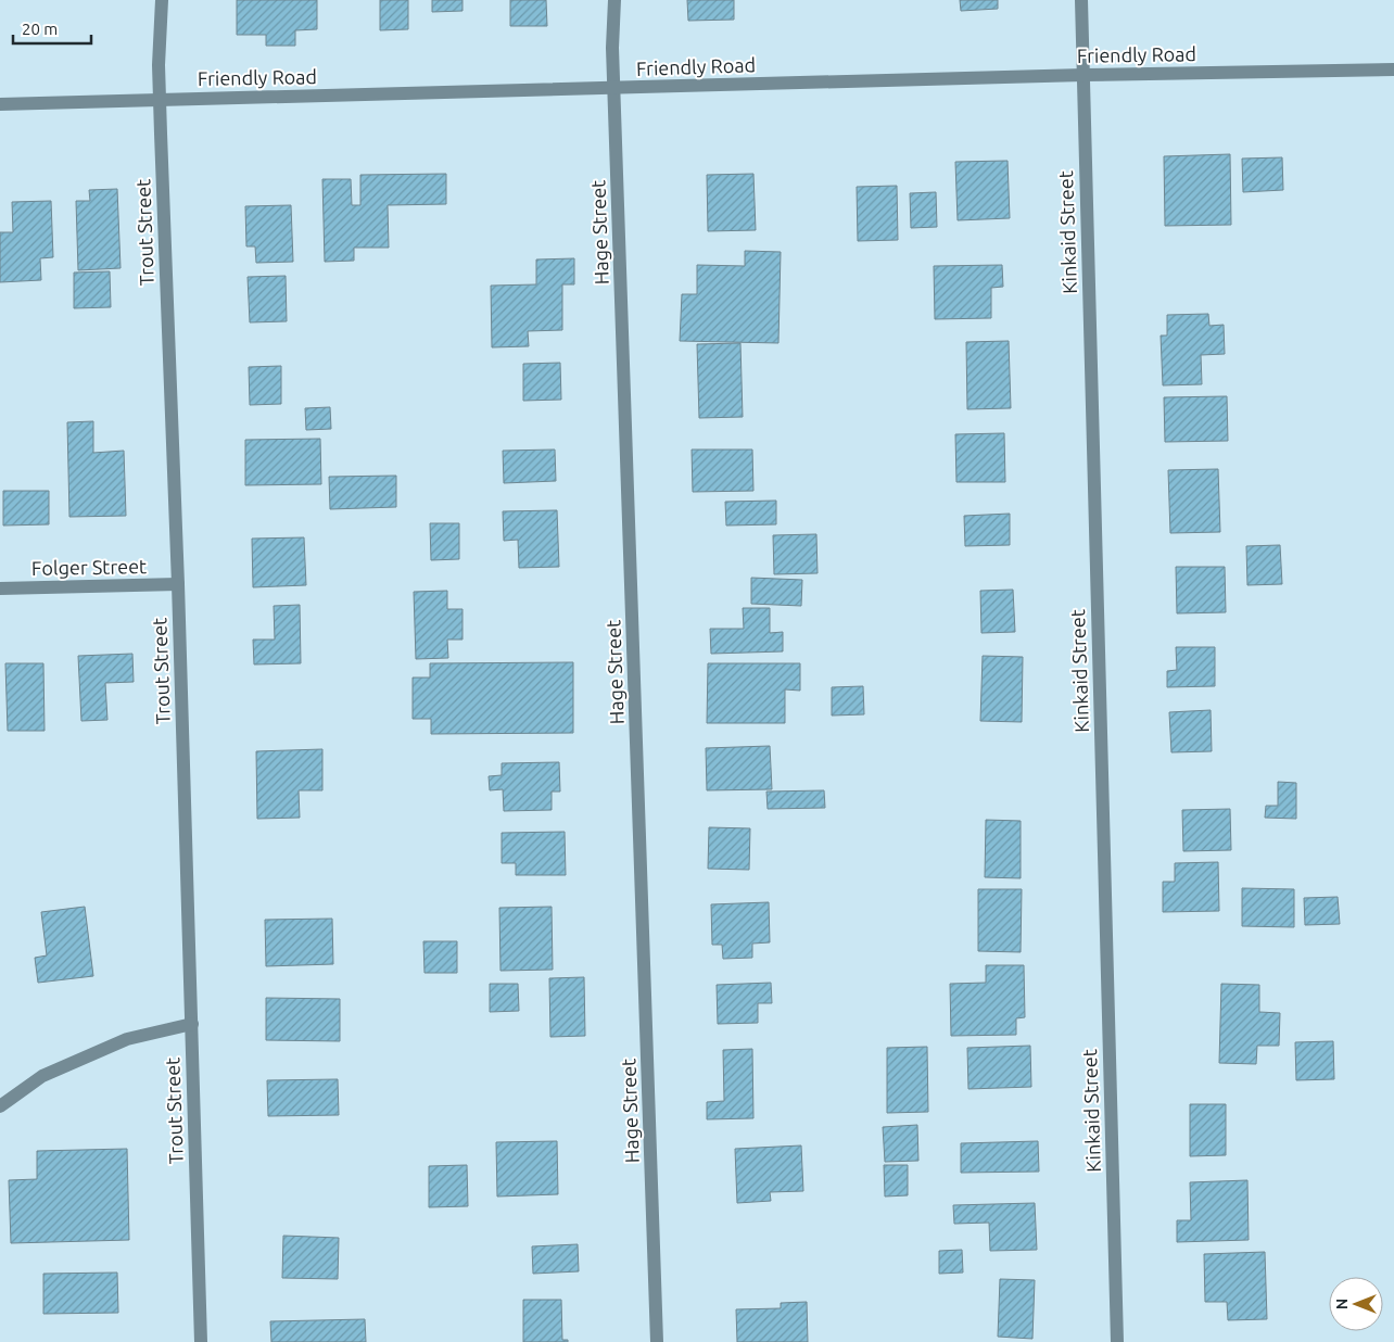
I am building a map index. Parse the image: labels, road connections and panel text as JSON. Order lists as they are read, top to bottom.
{
  "streets": {
    "street": [
      "Friendly Road",
      "Trout Street",
      "Hage Street",
      "Kinkaid Street",
      "Folger Street"
    ]
  },
  "crossings": [
    ["Friendly Road", "Trout Street"],
    ["Friendly Road", "Hage Street"],
    ["Friendly Road", "Kinkaid Street"],
    ["Trout Street", "Folger Street"]
  ],
  "scale_bar": "20 m",
  "north": "left"
}
